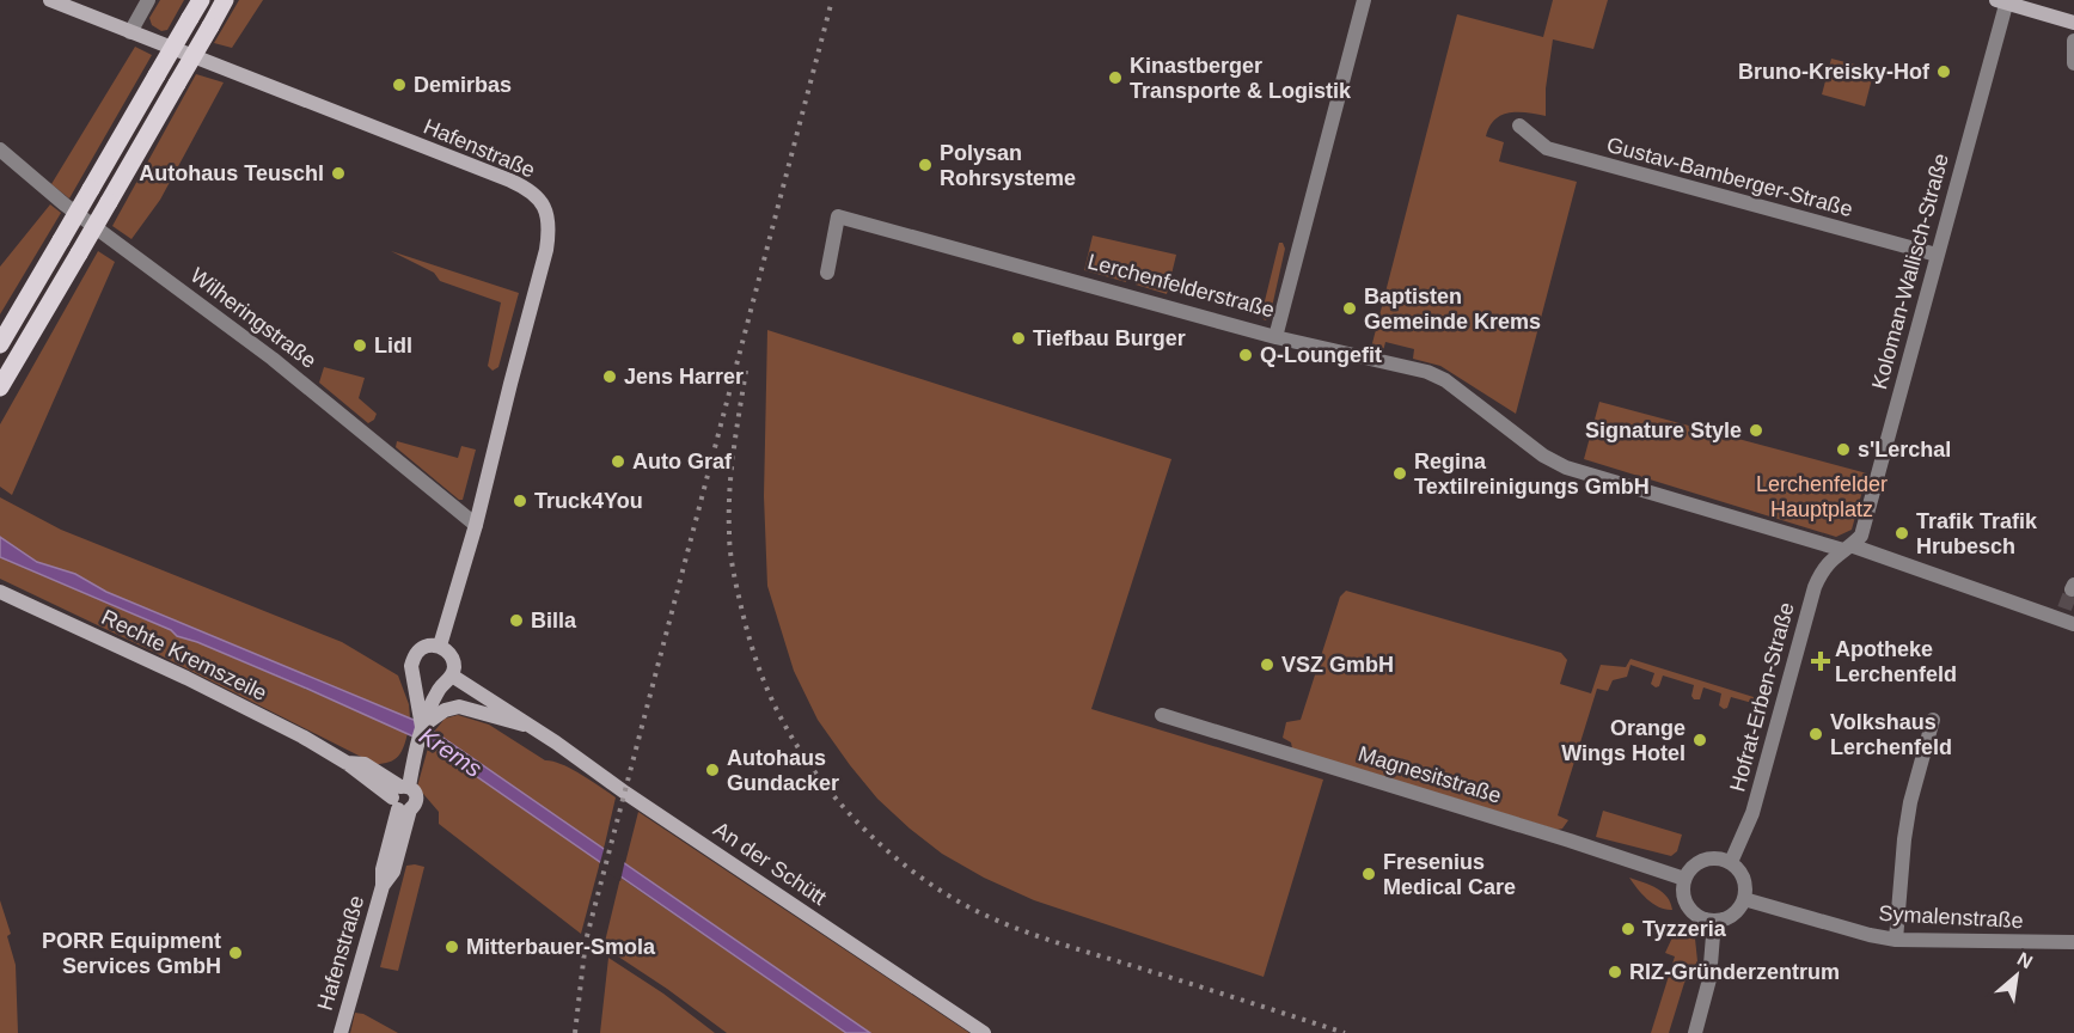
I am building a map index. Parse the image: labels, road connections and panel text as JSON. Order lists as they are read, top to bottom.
{
  "streets": {
    "street": [
      "Hafenstraße",
      "Gustav-Bamberger-Straße",
      "Koloman-Wallisch-Straße",
      "Lerchenfelderstraße",
      "Wilheringstraße",
      "Rechte Kremszeile",
      "Hofrat-Erben-Straße",
      "Magnesitstraße",
      "An der Schütt",
      "Symalenstraße"
    ]
  },
  "crossings": [
    ["Hafenstraße", "Wilheringstraße"],
    ["Hafenstraße", "Rechte Kremszeile"],
    ["Hafenstraße", "An der Schütt"],
    ["Gustav-Bamberger-Straße", "Koloman-Wallisch-Straße"],
    ["Koloman-Wallisch-Straße", "Hofrat-Erben-Straße"],
    ["Hofrat-Erben-Straße", "Magnesitstraße"],
    ["Hofrat-Erben-Straße", "Symalenstraße"],
    ["Magnesitstraße", "Symalenstraße"]
  ],
  "water": ["Krems"],
  "parks": ["Lerchenfelder Hauptplatz"],
  "places": {
    "other": [
      "Bruno-Kreisky-Hof",
      "Kinastberger Transporte & Logistik",
      "Demirbas",
      "Polysan Rohrsysteme",
      "Autohaus Teuschl",
      "Baptisten Gemeinde Krems",
      "Tiefbau Burger",
      "Lidl",
      "Q-Loungefit",
      "Jens Harrer",
      "Signature Style",
      "s'Lerchal",
      "Auto Graf",
      "Regina Textilreinigungs GmbH",
      "Truck4You",
      "Trafik Trafik Hrubesch",
      "Billa",
      "VSZ GmbH",
      "Volkshaus Lerchenfeld",
      "Orange Wings Hotel",
      "Autohaus Gundacker",
      "Fresenius Medical Care",
      "Tyzzeria",
      "Mitterbauer-Smola",
      "PORR Equipment Services GmbH",
      "RIZ-Gründerzentrum"
    ],
    "health": ["Apotheke Lerchenfeld"]
  },
  "north": "top right"
}
